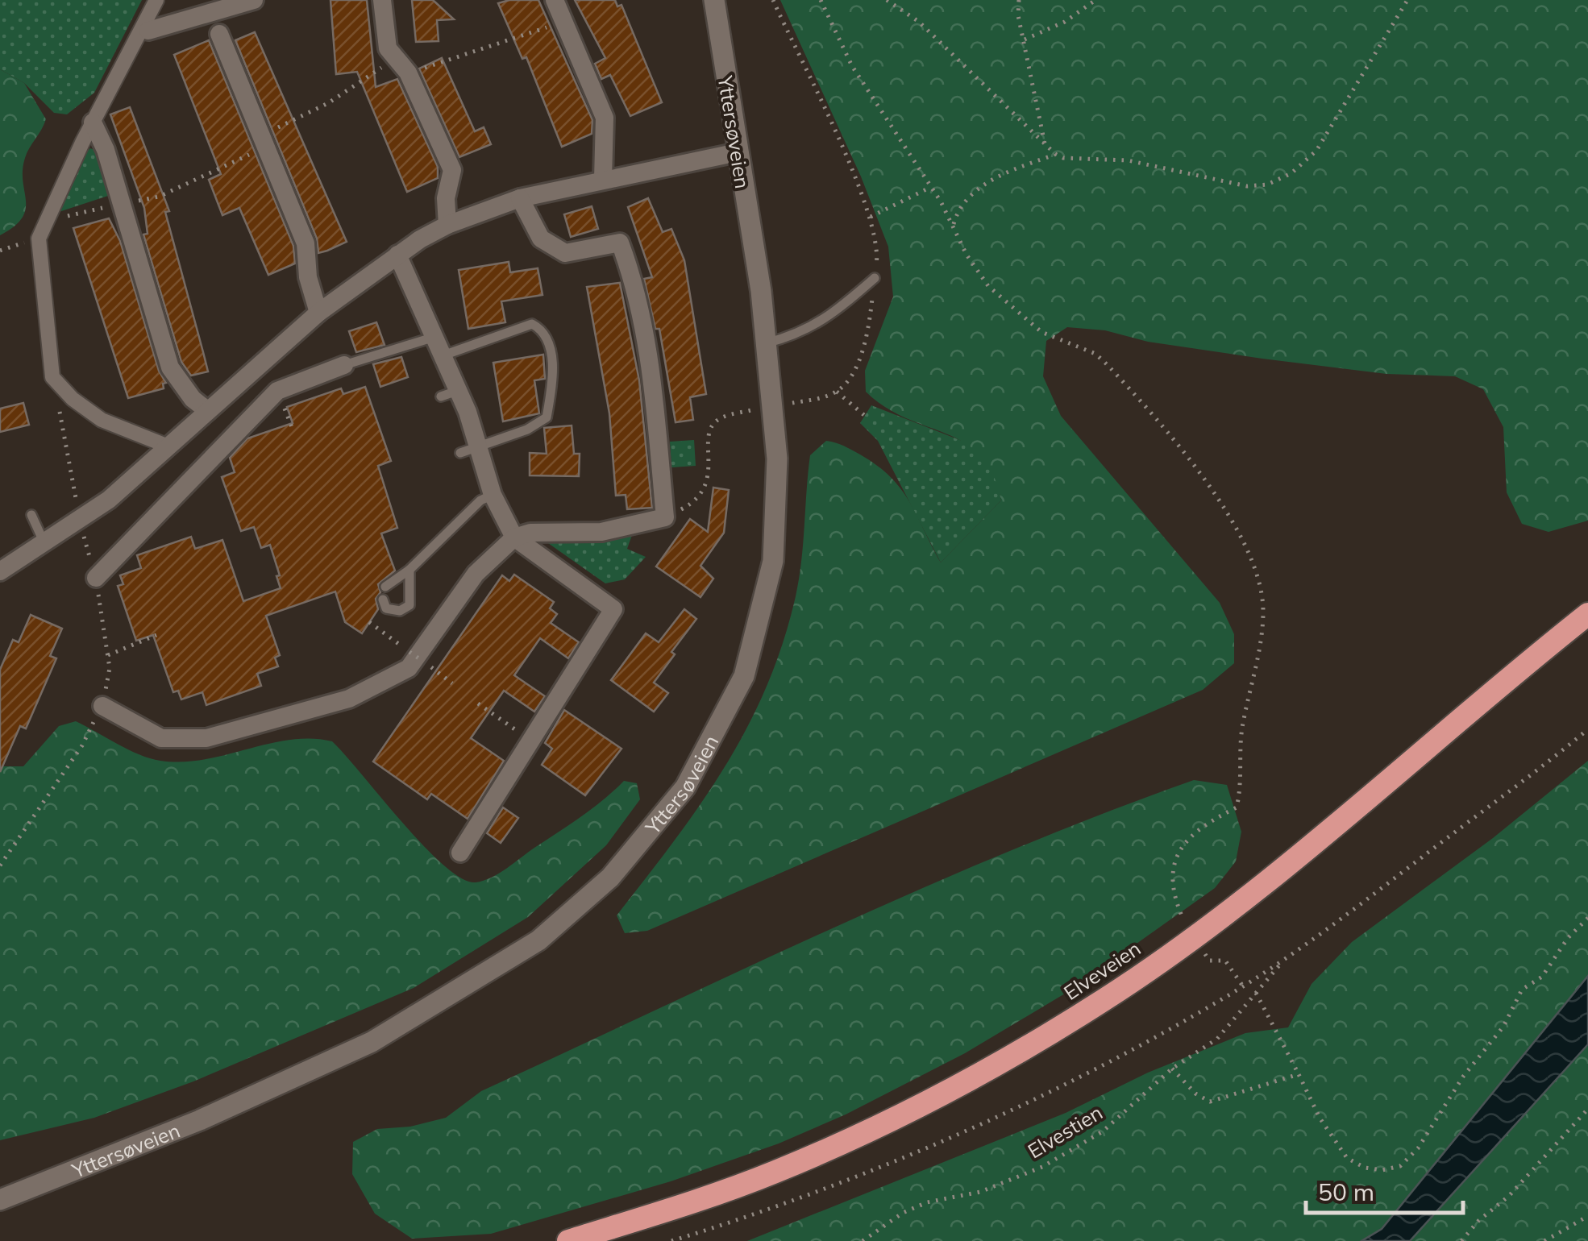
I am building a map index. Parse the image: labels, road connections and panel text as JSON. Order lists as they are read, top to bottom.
{
  "streets": {
    "highway": ["Elveveien"],
    "main road": ["Yttersøveien"],
    "path": ["Elvestien"]
  },
  "scale_bar": "50 m"
}
